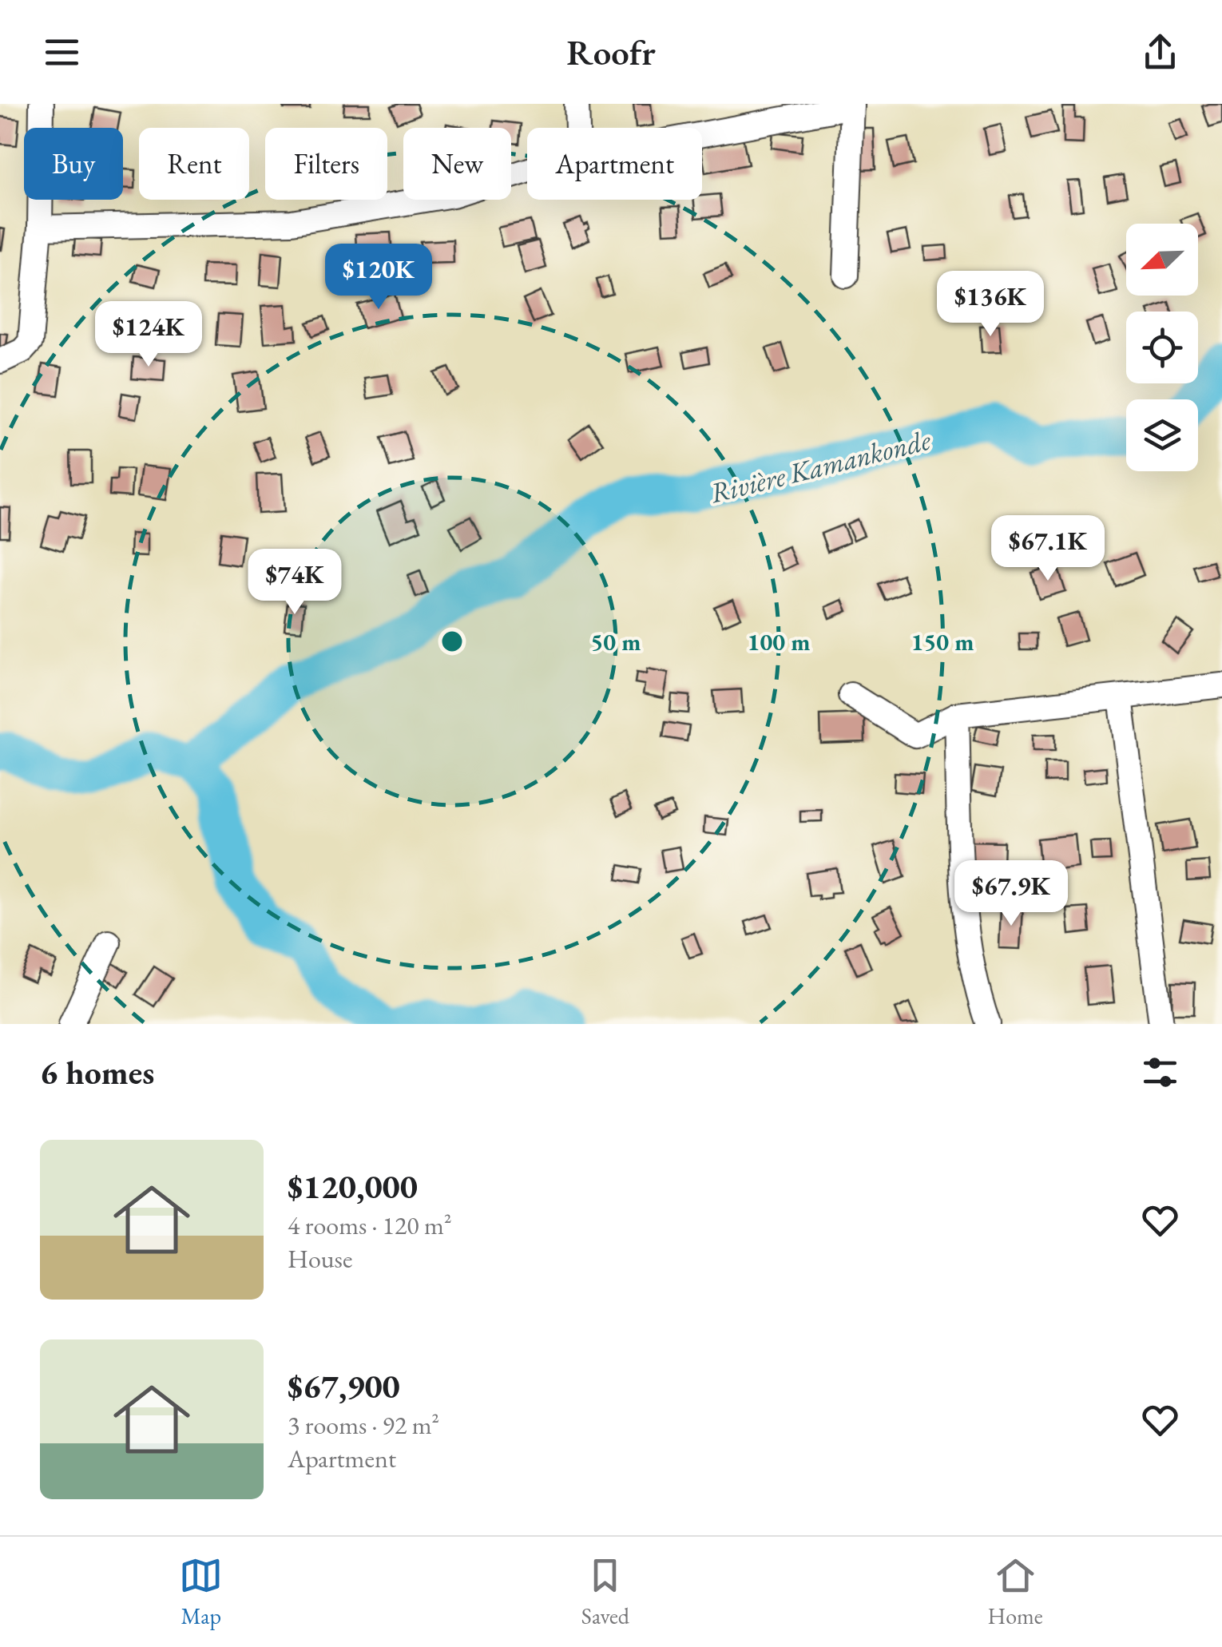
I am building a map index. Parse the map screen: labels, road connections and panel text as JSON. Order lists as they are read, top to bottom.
{
  "water": ["Rivière Kamankonde"],
  "north": "bottom left",
  "page": {
    "header": "Roofr",
    "chip": [
      "Buy",
      "Rent",
      "Filters",
      "New",
      "Apartment"
    ],
    "price": [
      "$120K",
      "$136K",
      "$124K",
      "$67.1K",
      "$74K",
      "$67.9K"
    ],
    "heading": "6 homes",
    "list": [
      {
        "name": "$120,000",
        "note": "4 rooms · 120 m² · House"
      },
      {
        "name": "$67,900",
        "note": "3 rooms · 92 m² · Apartment"
      }
    ],
    "tabs": ["Map", "Saved", "Home"]
  },
  "rings": ["50 m", "100 m", "150 m"]
}
